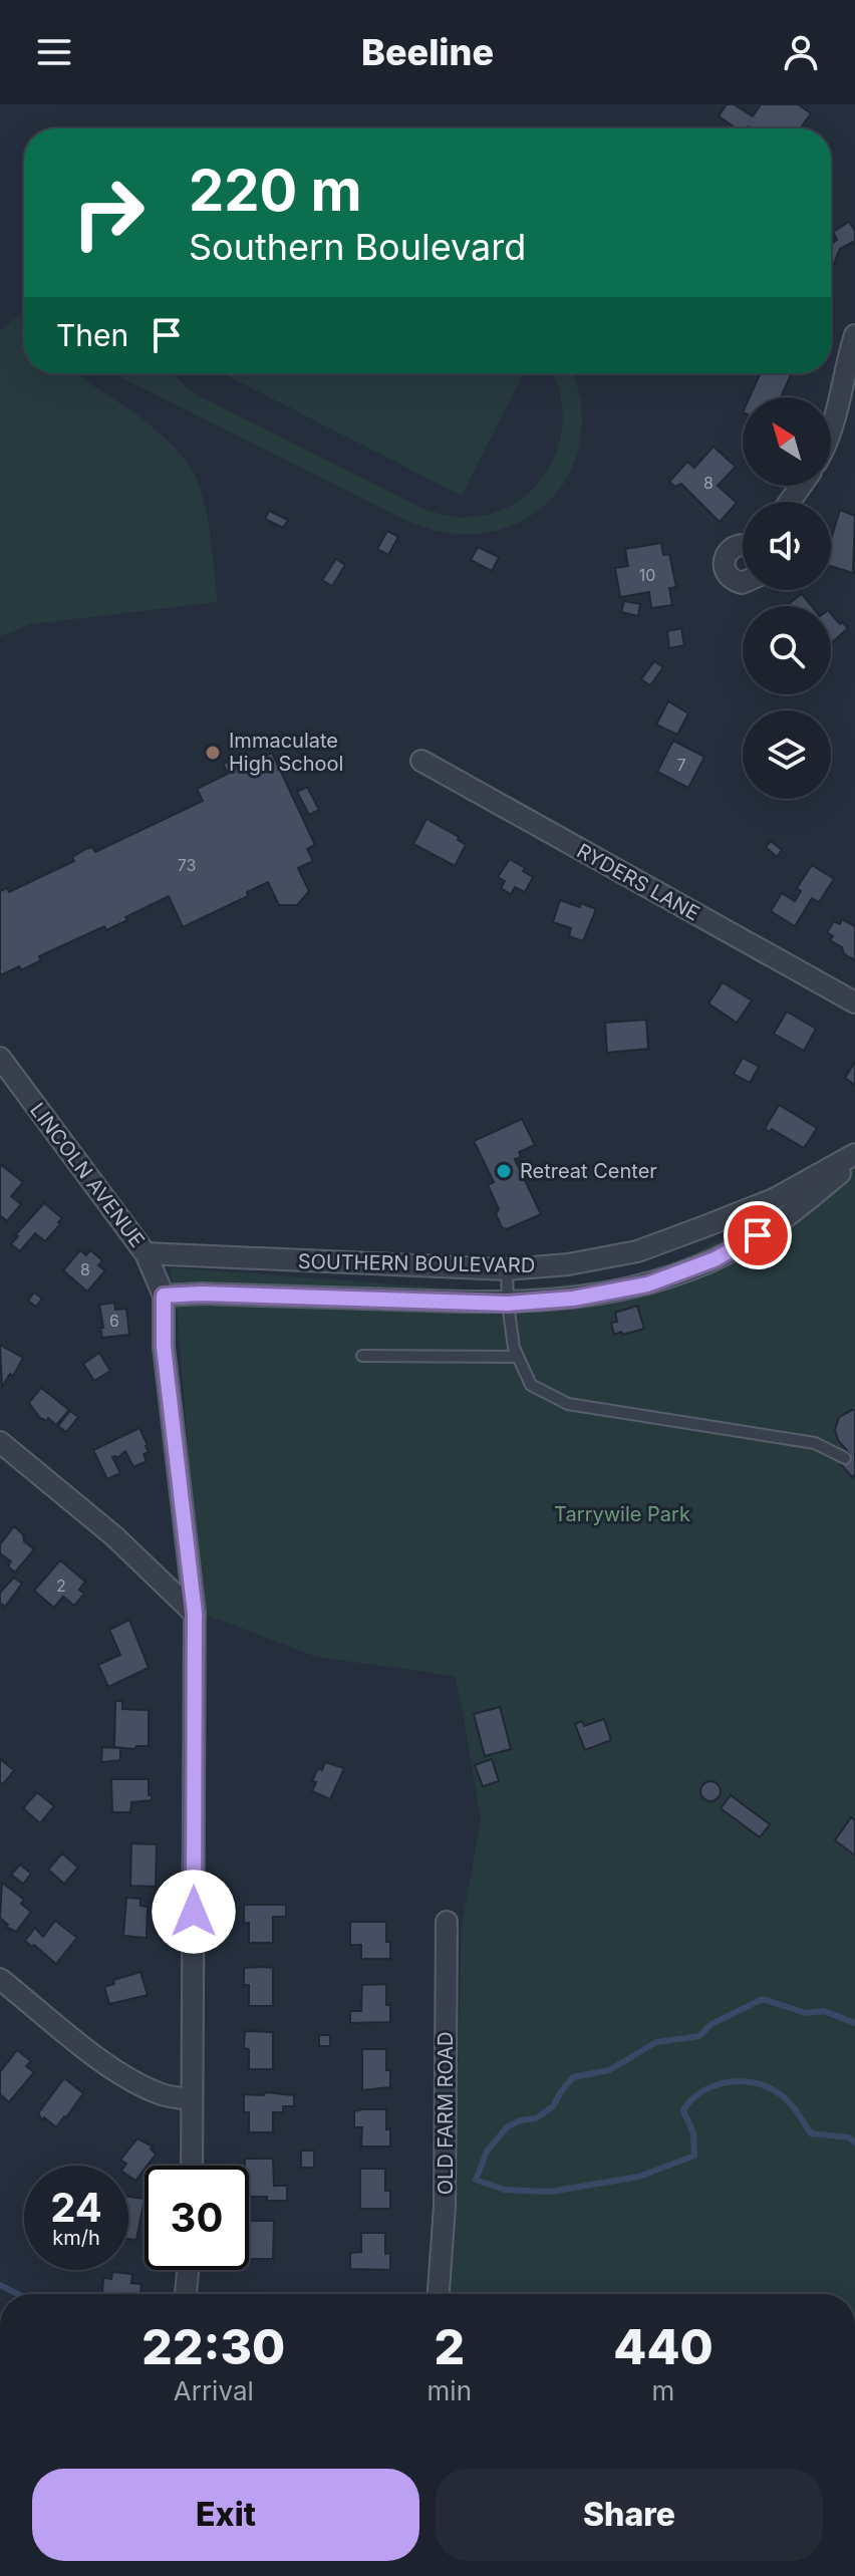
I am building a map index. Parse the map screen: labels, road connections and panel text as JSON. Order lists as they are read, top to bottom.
{
  "streets": {
    "street": [
      "RYDERS LANE",
      "LINCOLN AVENUE",
      "SOUTHERN BOULEVARD",
      "OLD FARM ROAD"
    ]
  },
  "crossings": [
    ["LINCOLN AVENUE", "SOUTHERN BOULEVARD"]
  ],
  "parks": ["Tarrywile Park"],
  "places": ["Immaculate High School", "Retreat Center"],
  "house_numbers": [
    "8",
    "10",
    "7",
    "73",
    "8",
    "6",
    "2"
  ],
  "north": "top left",
  "page": {
    "header": "Beeline",
    "turn": ["220 m", "Southern Boulevard"],
    "then": "Then",
    "speed": "24 km/h",
    "limit": "30",
    "eta": [
      "22:30",
      "Arrival",
      "2",
      "min",
      "440",
      "m"
    ],
    "buttons": ["Exit", "Share"]
  }
}
